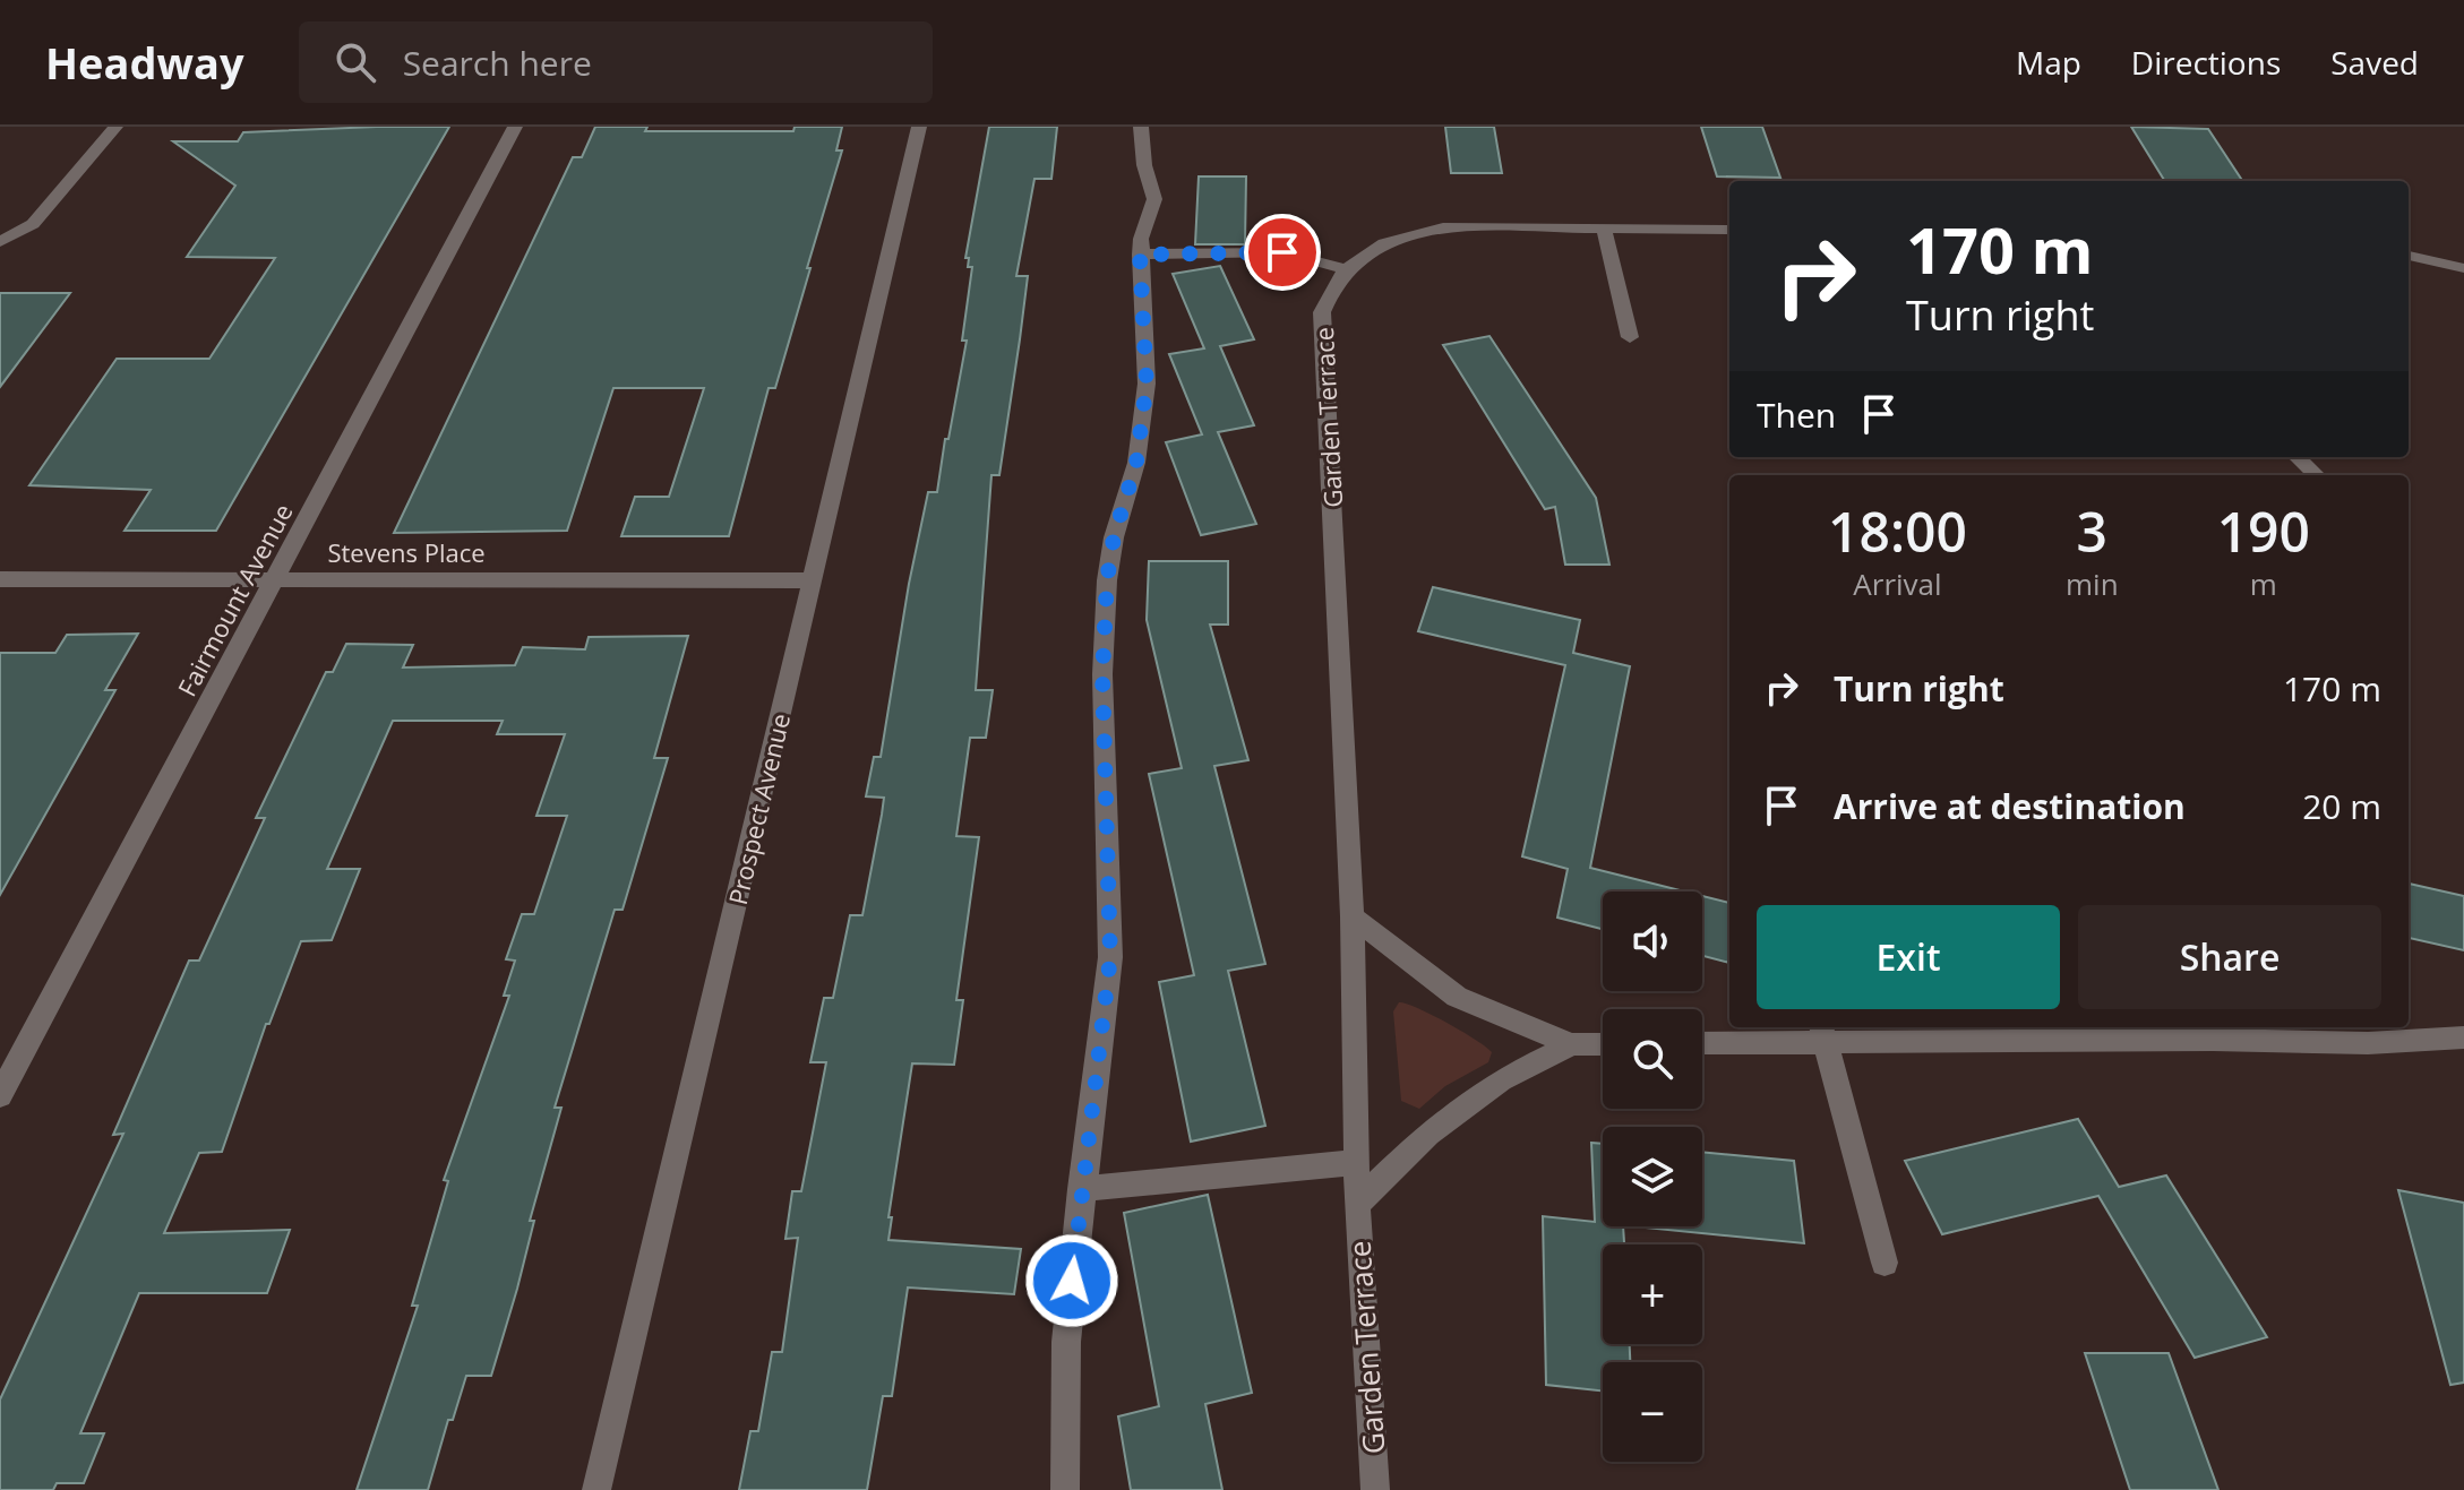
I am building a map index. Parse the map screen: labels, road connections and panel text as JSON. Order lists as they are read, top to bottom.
{
  "streets": {
    "street": [
      "Garden Terrace",
      "Stevens Place",
      "Fairmount Avenue",
      "Prospect Avenue"
    ]
  },
  "crossings": [
    ["Stevens Place", "Fairmount Avenue"],
    ["Stevens Place", "Prospect Avenue"]
  ],
  "page": {
    "header": "Headway",
    "search": "Search here",
    "nav": ["Map", "Directions", "Saved"],
    "turn": ["170 m", "Turn right"],
    "then": "Then",
    "eta": [
      "18:00",
      "Arrival",
      "3",
      "min",
      "190",
      "m"
    ],
    "list": [
      {
        "name": "Turn right",
        "value": "170 m"
      },
      {
        "name": "Arrive at destination",
        "value": "20 m"
      }
    ],
    "buttons": ["Exit", "Share"],
    "map_buttons": ["+", "−"]
  }
}
